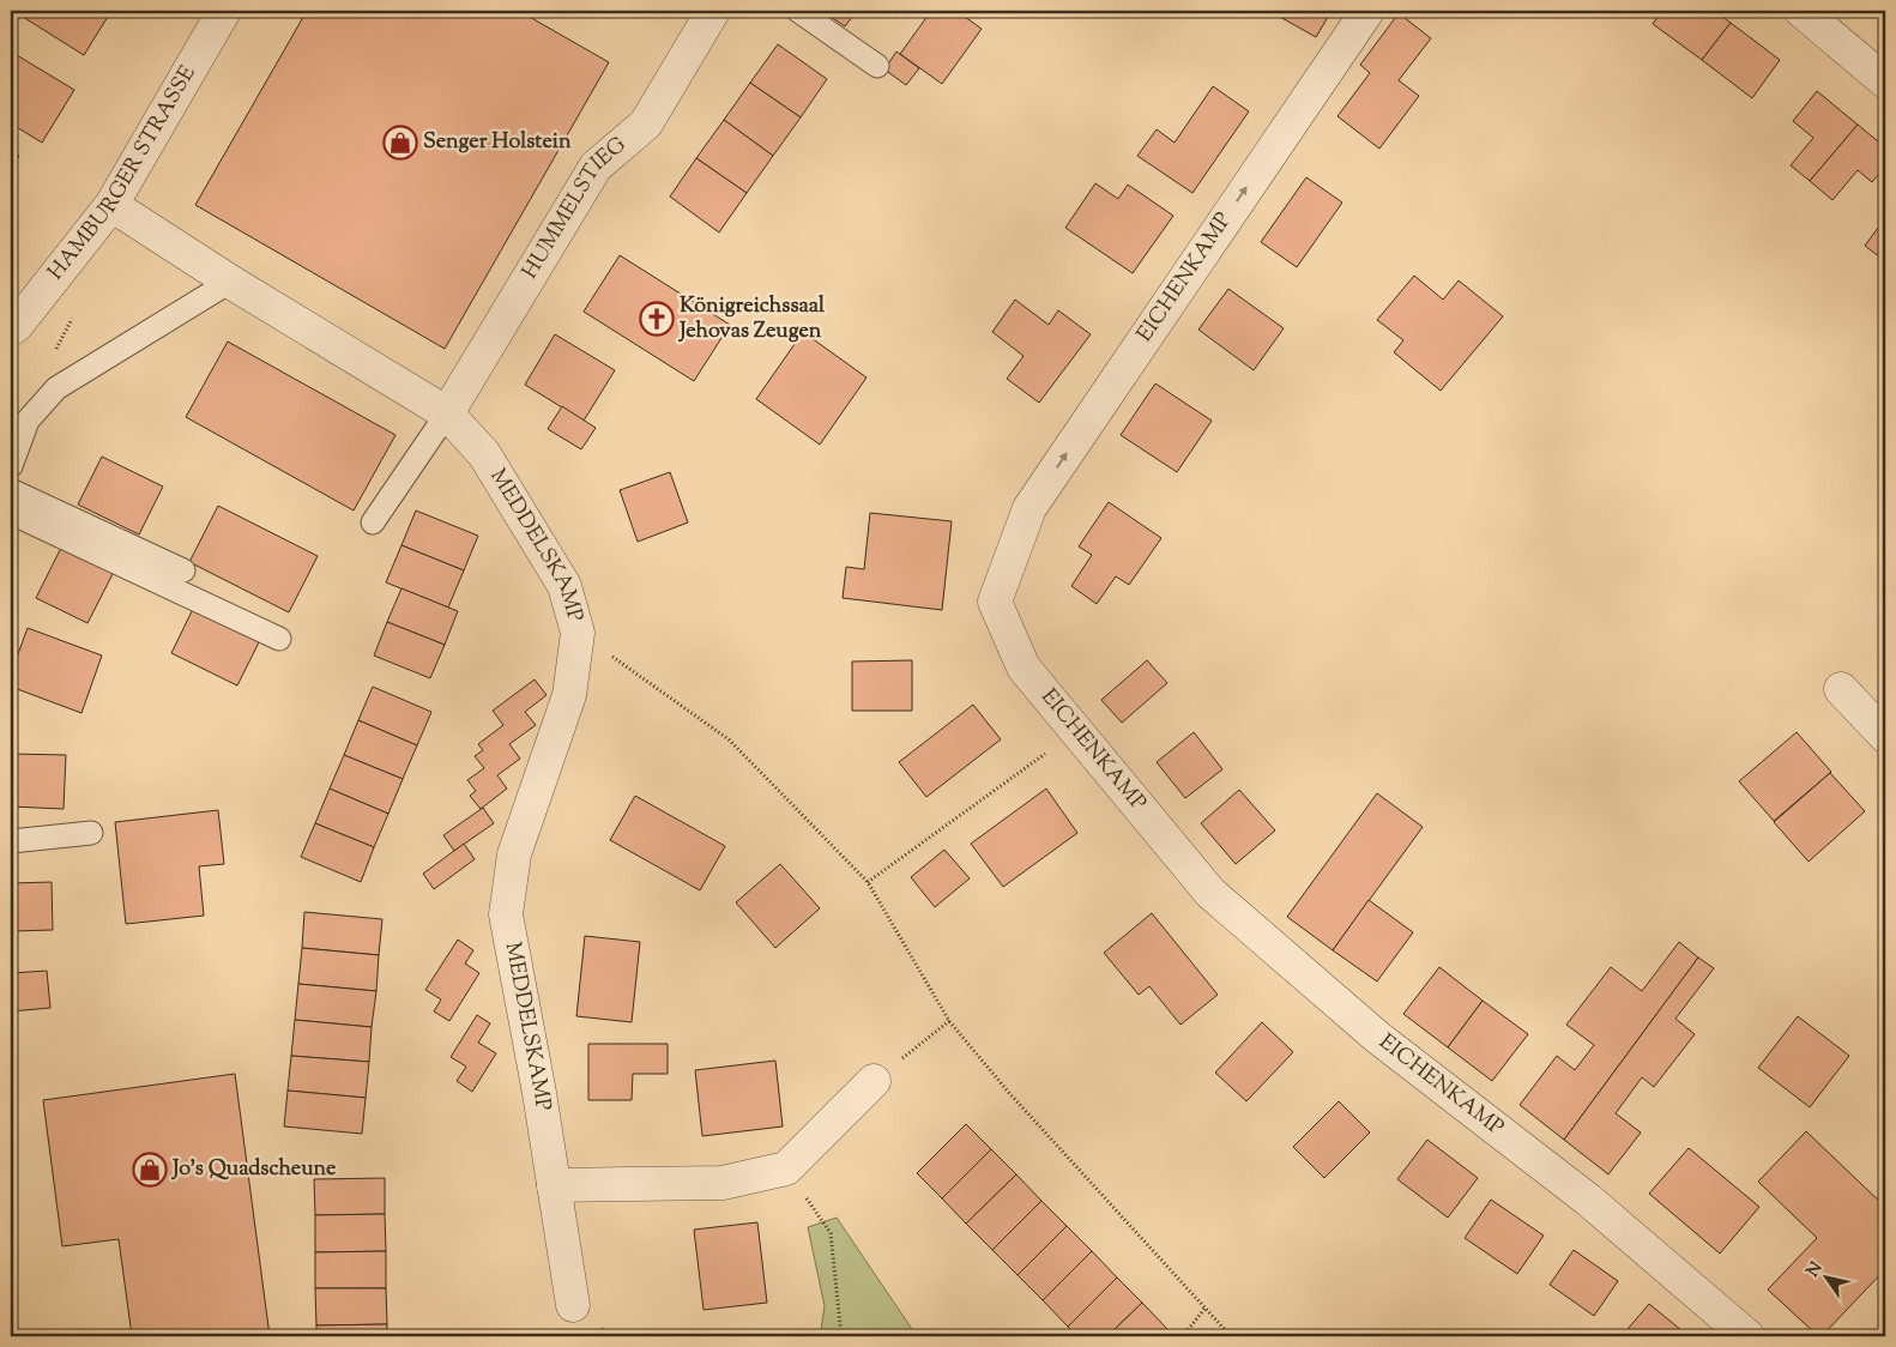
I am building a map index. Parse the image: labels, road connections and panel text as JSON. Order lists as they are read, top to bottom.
{
  "streets": {
    "street": [
      "HAMBURGER STRASSE",
      "HUMMELSTIEG",
      "EICHENKAMP",
      "MEDDELSKAMP"
    ]
  },
  "crossings": [
    ["HAMBURGER STRASSE", "MEDDELSKAMP"],
    ["HUMMELSTIEG", "MEDDELSKAMP"]
  ],
  "one_way": ["EICHENKAMP"],
  "places": {
    "shop": ["Senger Holstein", "Jo's Quadscheune"],
    "church": ["Königreichssaal Jehovas Zeugen"]
  },
  "north": "top left"
}
